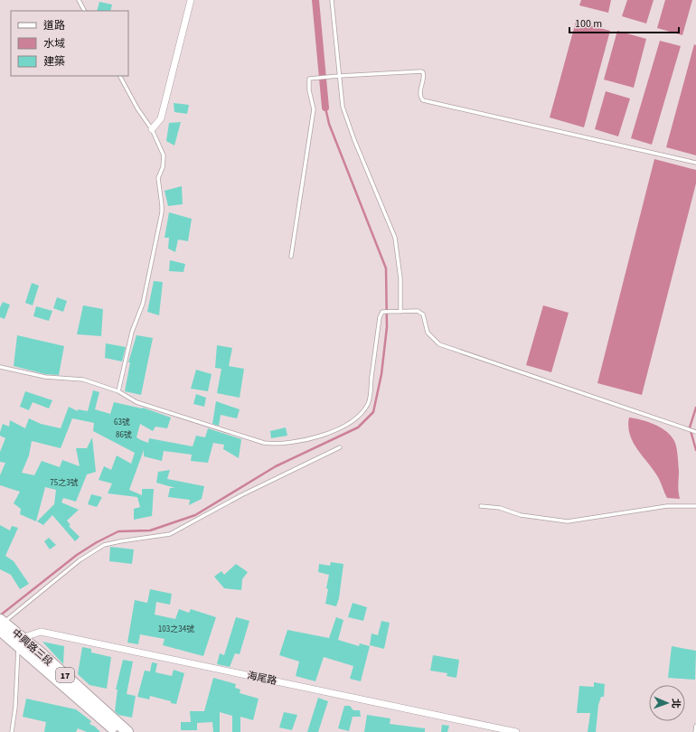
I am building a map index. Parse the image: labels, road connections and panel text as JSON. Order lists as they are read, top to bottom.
{
  "streets": {
    "main road": ["中興路三段", "17"],
    "street": ["海尾路"]
  },
  "crossings": [
    ["中興路三段", "海尾路"]
  ],
  "house_numbers": [
    "63號",
    "86號",
    "75之3號",
    "103之34號"
  ],
  "legend": ["道路", "水域", "建築"],
  "scale_bar": "100 m",
  "north": "right"
}
